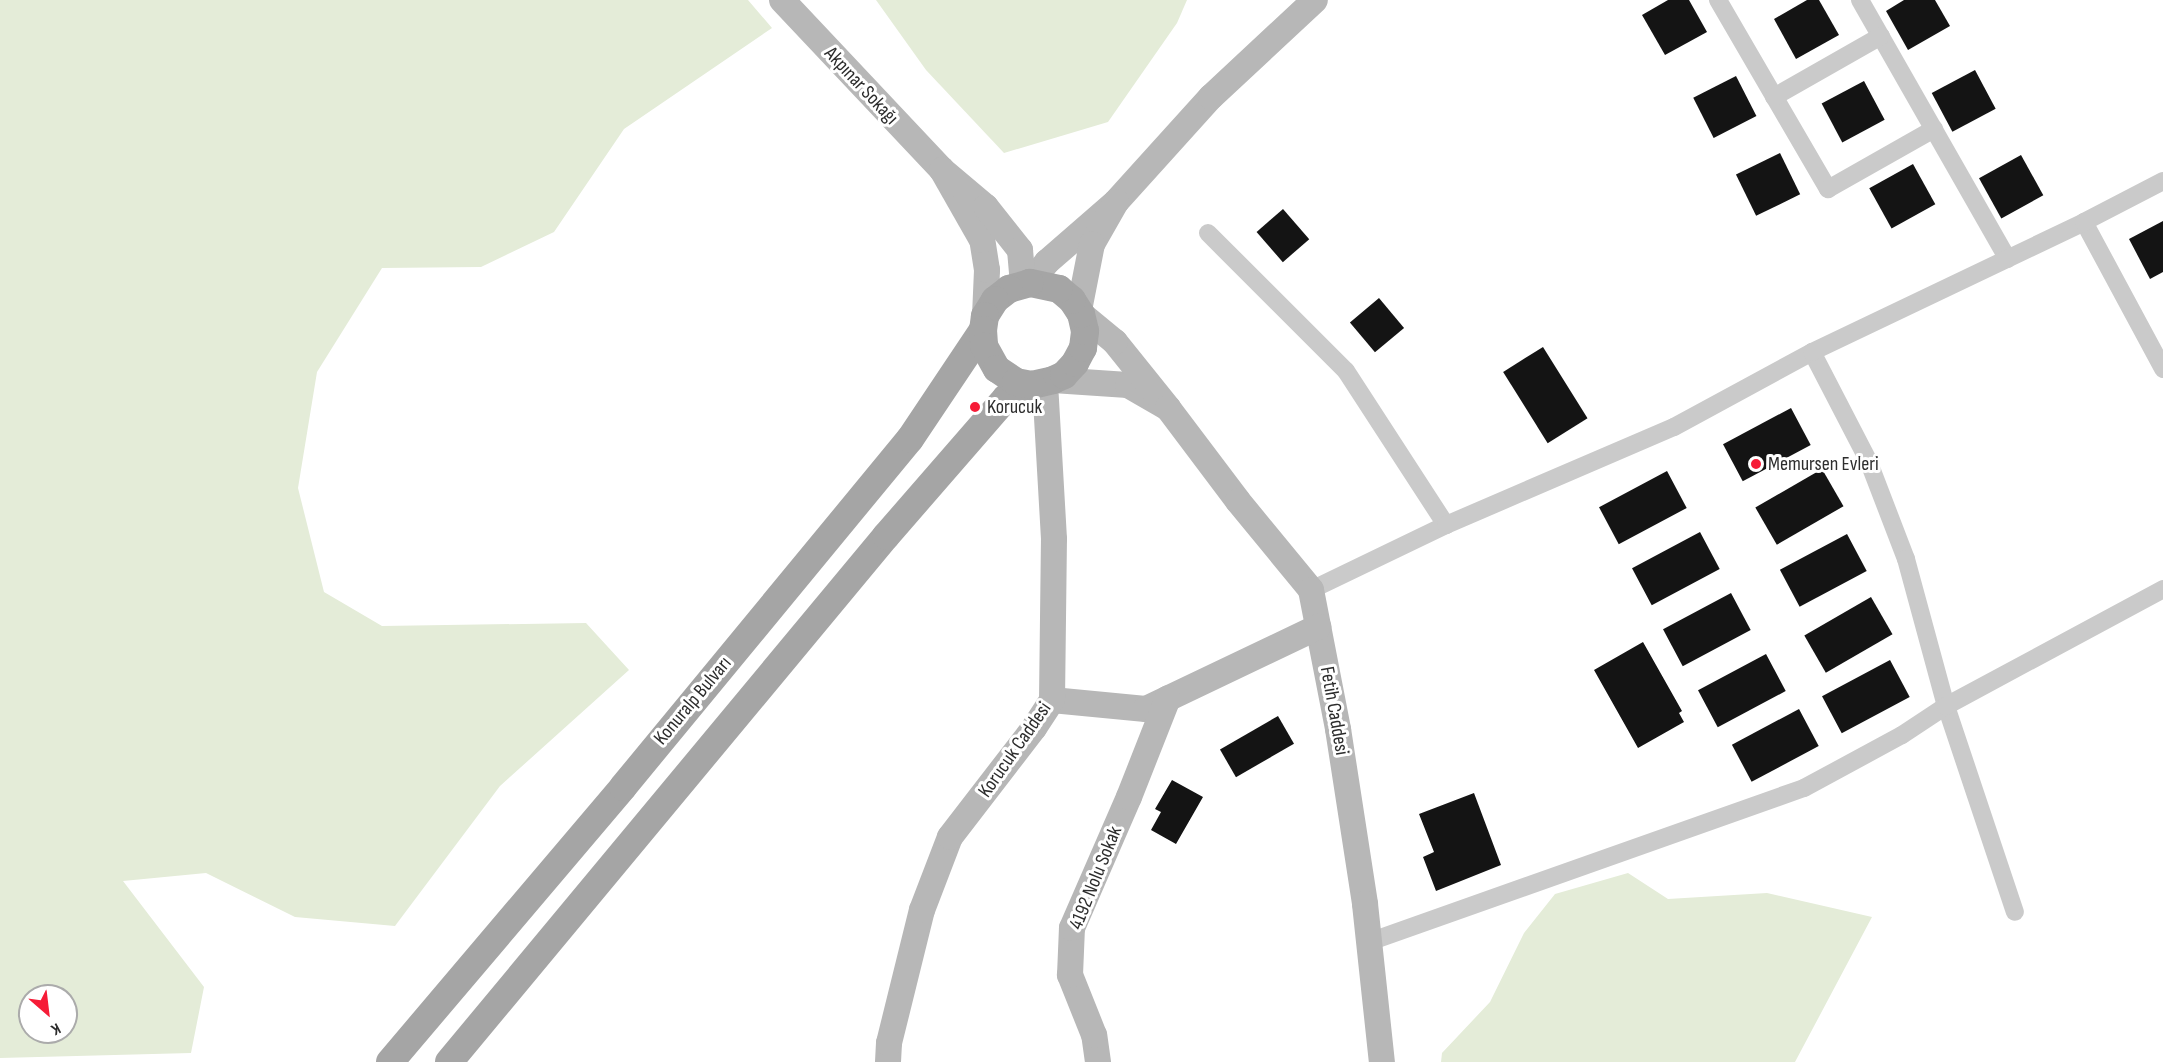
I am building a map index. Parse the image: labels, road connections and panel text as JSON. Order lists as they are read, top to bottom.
{
  "streets": {
    "main road": ["Konuralp Bulvarı"],
    "street": [
      "Akpınar Sokağı",
      "Fetih Caddesi",
      "Korucuk Caddesi",
      "4192 Nolu Sokak"
    ]
  },
  "crossings": [
    ["Akpınar Sokağı", "Konuralp Bulvarı"],
    ["Akpınar Sokağı", "Fetih Caddesi"],
    ["Akpınar Sokağı", "Korucuk Caddesi"],
    ["Konuralp Bulvarı", "Fetih Caddesi"],
    ["Konuralp Bulvarı", "Korucuk Caddesi"],
    ["Fetih Caddesi", "Korucuk Caddesi"]
  ],
  "places": ["Korucuk", "Memursen Evleri"],
  "north": "bottom right"
}
